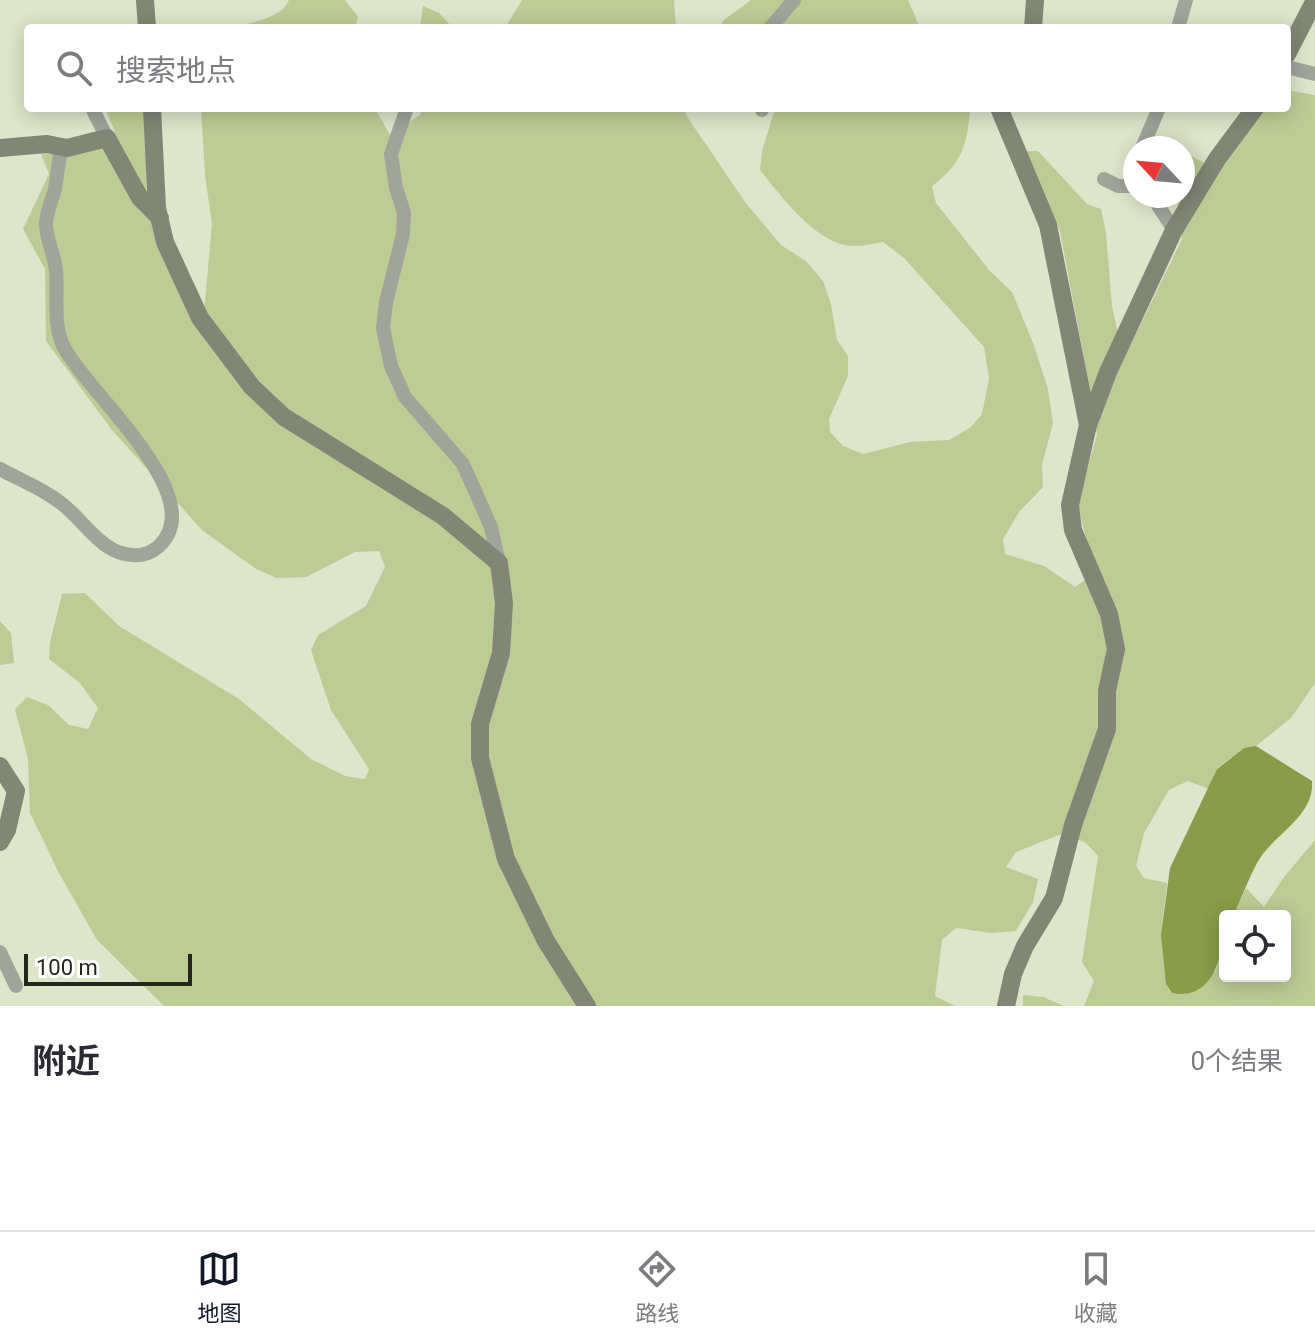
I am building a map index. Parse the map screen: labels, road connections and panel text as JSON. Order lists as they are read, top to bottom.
{
  "scale_bar": "100 m",
  "north": "top left",
  "page": {
    "search": "搜索地点",
    "scale": "100 m",
    "heading": ["附近", "0个结果"],
    "nav": ["地图", "路线", "收藏"]
  }
}
